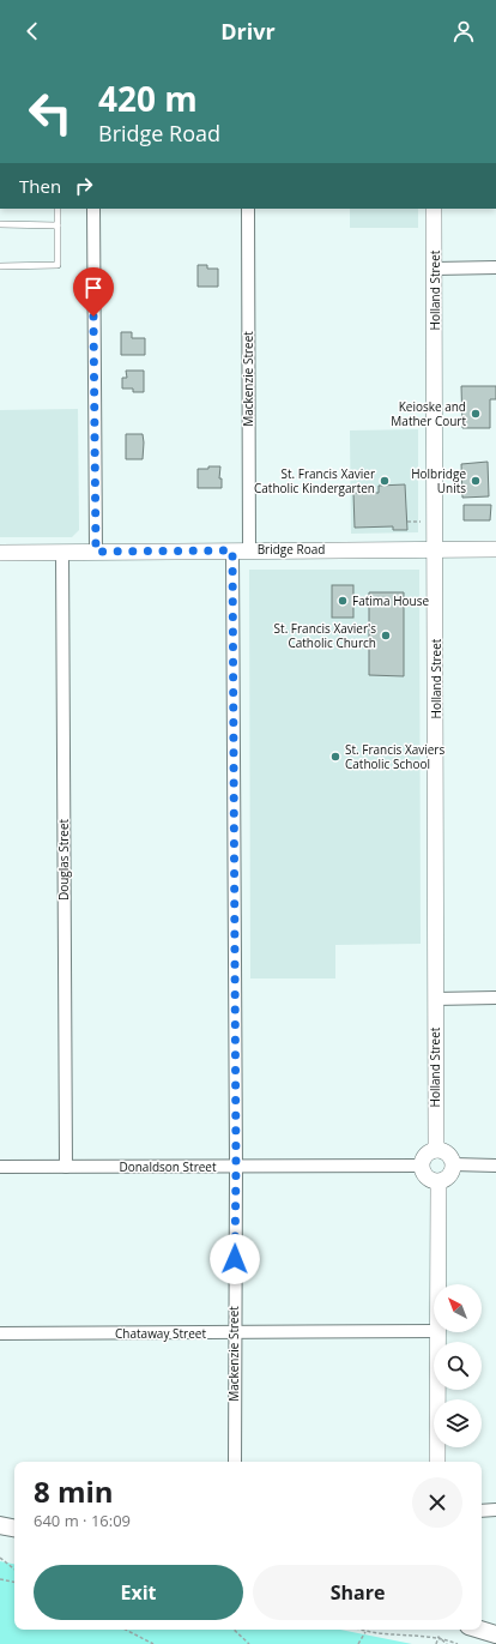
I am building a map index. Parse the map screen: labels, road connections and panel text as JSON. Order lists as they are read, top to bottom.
{
  "streets": {
    "street": [
      "Holland Street",
      "Mackenzie Street",
      "Bridge Road",
      "Douglas Street",
      "Donaldson Street",
      "Chataway Street"
    ]
  },
  "crossings": [
    ["Holland Street", "Bridge Road"],
    ["Holland Street", "Donaldson Street"],
    ["Mackenzie Street", "Bridge Road"],
    ["Mackenzie Street", "Donaldson Street"],
    ["Mackenzie Street", "Chataway Street"],
    ["Bridge Road", "Douglas Street"],
    ["Douglas Street", "Donaldson Street"]
  ],
  "places": [
    "Keioske and Mather Court",
    "St. Francis Xavier Catholic Kindergarten",
    "Holbridge Units",
    "Fatima House",
    "St. Francis Xavier's Catholic Church",
    "St. Francis Xaviers Catholic School"
  ],
  "north": "top left",
  "page": {
    "header": "Drivr",
    "turn": ["420 m", "Bridge Road"],
    "then": "Then",
    "heading": ["8 min", "640 m · 16:09"],
    "buttons": ["Exit", "Share"]
  }
}
